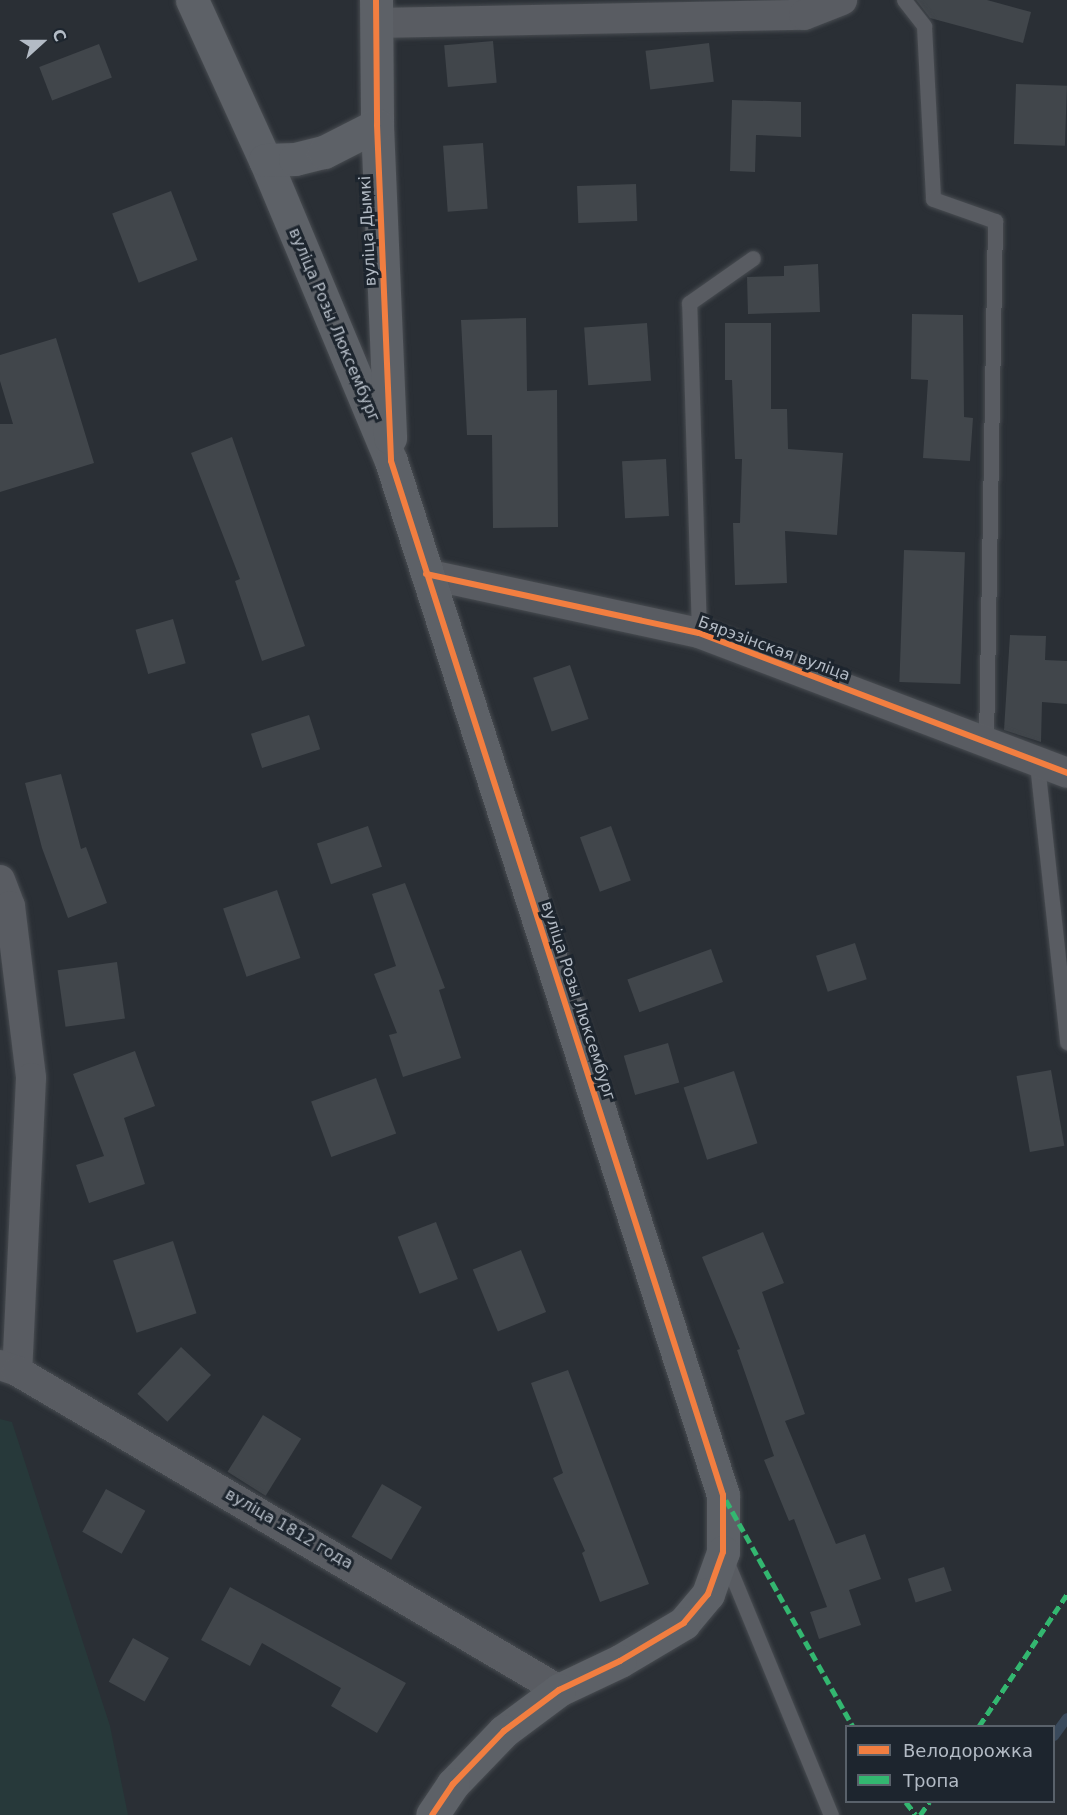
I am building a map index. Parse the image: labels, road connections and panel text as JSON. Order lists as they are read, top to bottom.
{
  "streets": {
    "main road": ["вуліца Дымкі", "вуліца Розы Люксембург"],
    "street": ["Бярэзінская вуліца", "вуліца 1812 года"]
  },
  "crossings": [
    ["вуліца Дымкі", "вуліца Розы Люксембург"],
    ["вуліца Розы Люксембург", "Бярэзінская вуліца"],
    ["вуліца Розы Люксембург", "вуліца 1812 года"]
  ],
  "legend": ["Велодорожка", "Тропа"],
  "north": "right"
}
